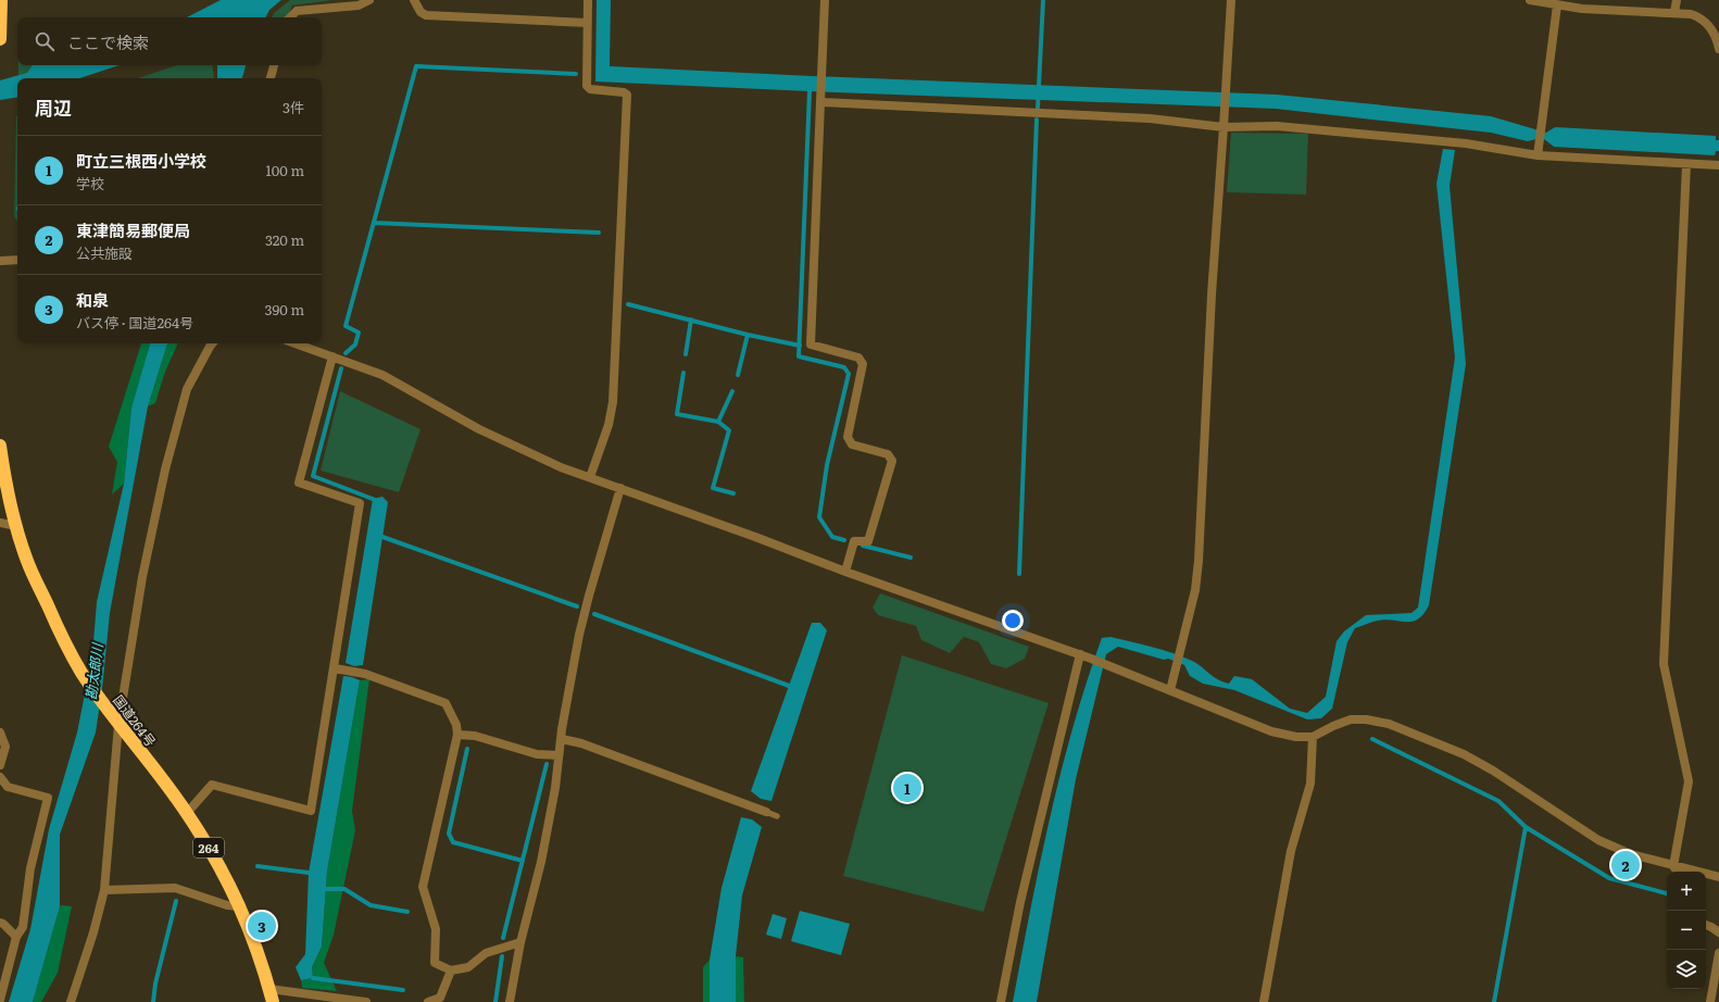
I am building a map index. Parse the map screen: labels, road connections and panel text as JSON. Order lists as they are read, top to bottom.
{
  "streets": {
    "highway": ["国道264号", "264"]
  },
  "water": ["勘太郎川"],
  "page": {
    "search": "ここで検索",
    "heading": ["周辺", "3件"],
    "list": [
      {
        "mark": "1",
        "name": "町立三根西小学校",
        "note": "学校",
        "value": "100 m"
      },
      {
        "mark": "2",
        "name": "東津簡易郵便局",
        "note": "公共施設",
        "value": "320 m"
      },
      {
        "mark": "3",
        "name": "和泉",
        "note": "バス停 · 国道264号",
        "value": "390 m"
      }
    ],
    "pins": ["1", "2", "3"],
    "map_buttons": ["+", "−"]
  }
}
